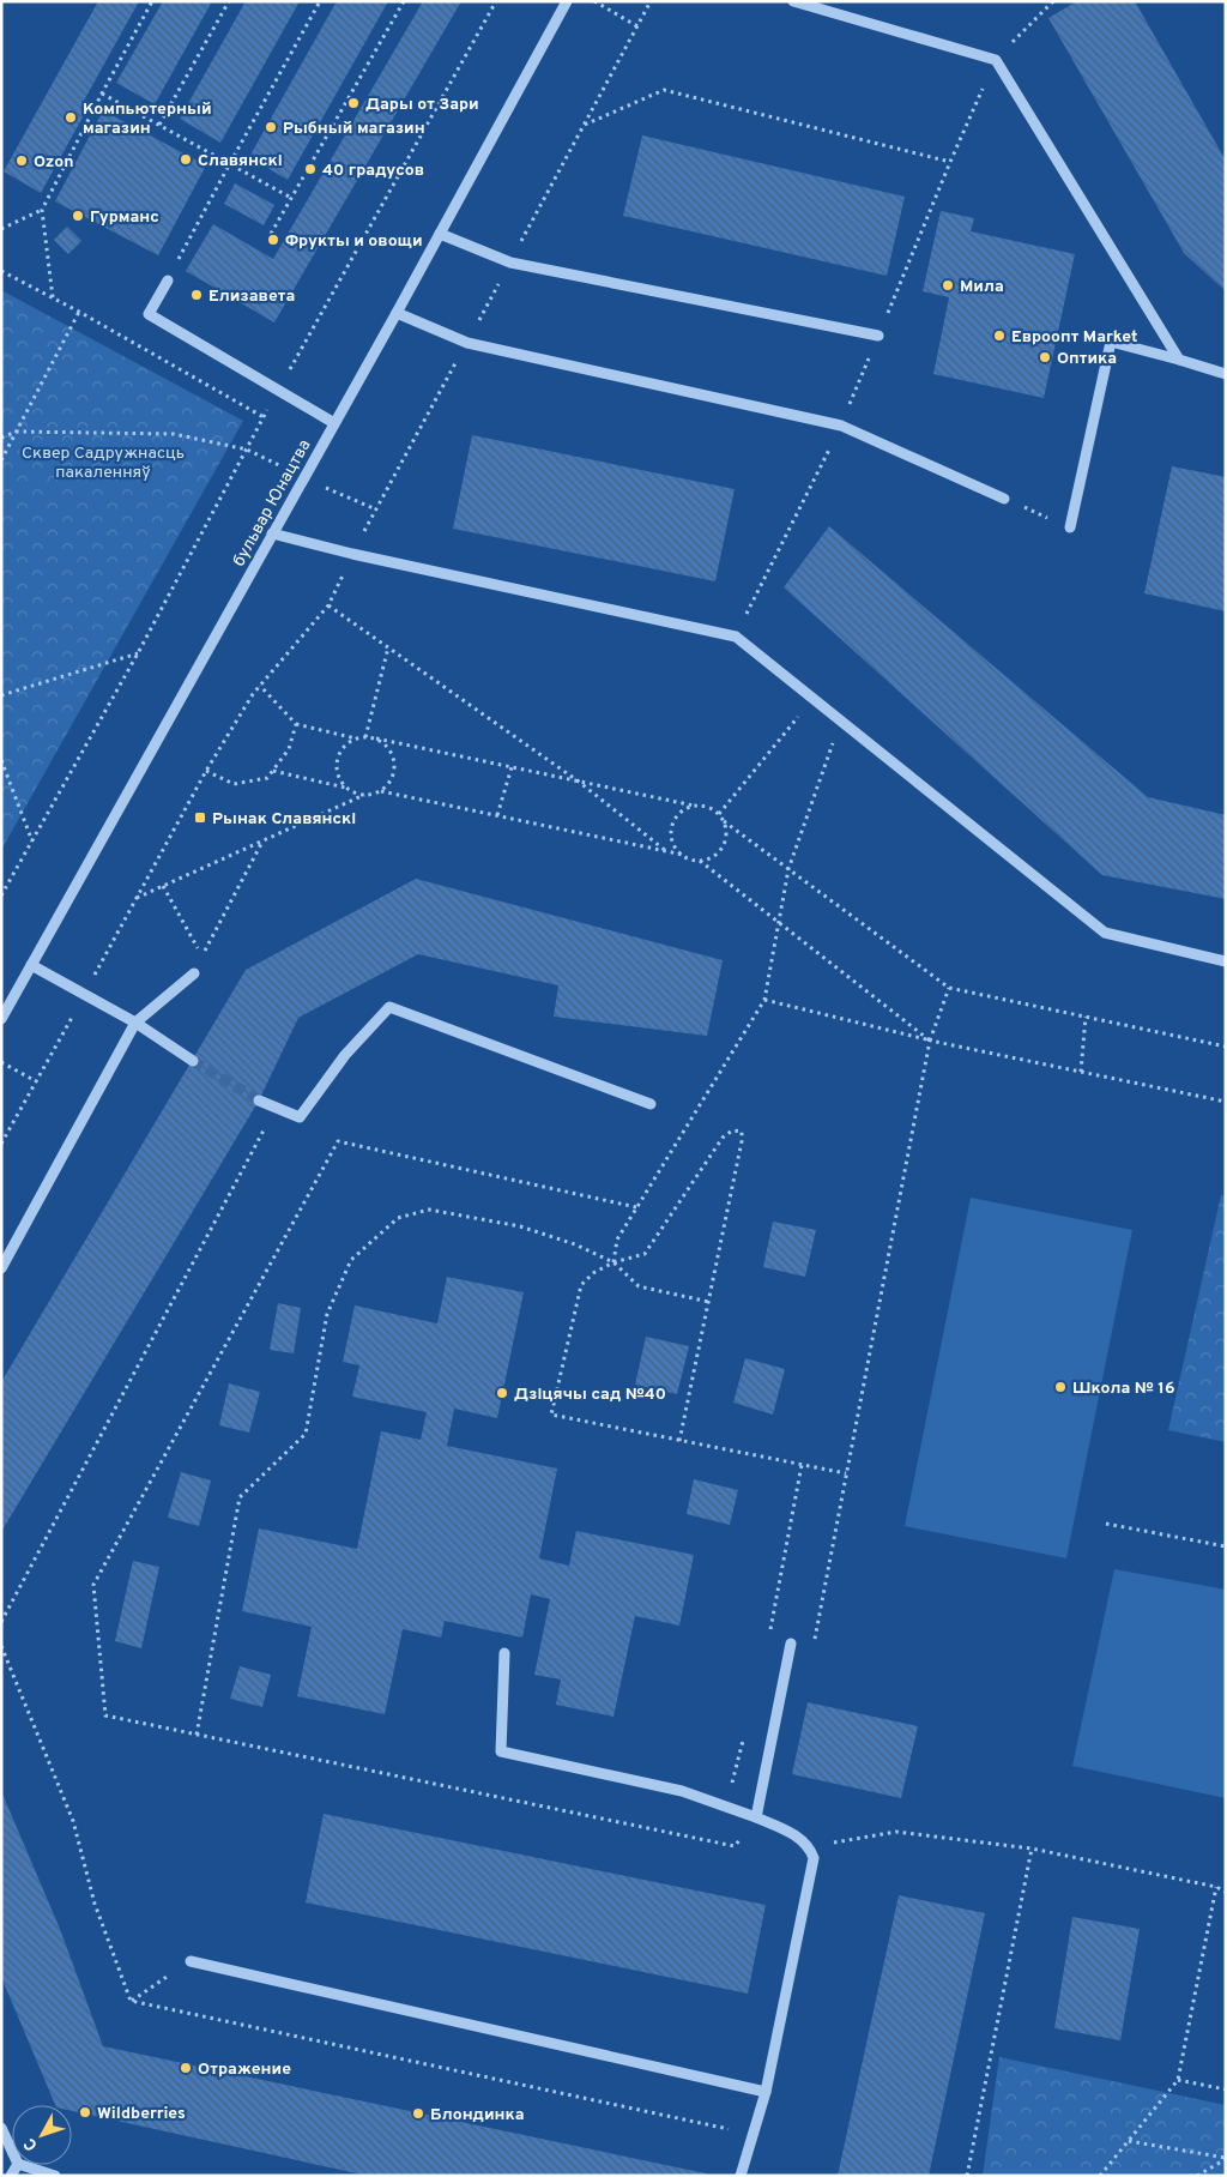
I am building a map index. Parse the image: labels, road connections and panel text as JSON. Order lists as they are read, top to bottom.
{
  "streets": {
    "street": ["бульвар Юнацтва"]
  },
  "parks": ["Сквер Садружнасць пакаленняў"],
  "places": {
    "other": [
      "Дары от Зари",
      "Компьютерный магазин",
      "Рыбный магазин",
      "Славянскі",
      "Ozon",
      "40 градусов",
      "Гурманс",
      "Фрукты и овощи",
      "Мила",
      "Елизавета",
      "Евроопт Market",
      "Оптика",
      "Школа № 16",
      "Дзіцячы сад №40",
      "Отражение",
      "Wildberries",
      "Блондинка"
    ],
    "transit": ["Рынак Славянскі"]
  },
  "north": "bottom left"
}
